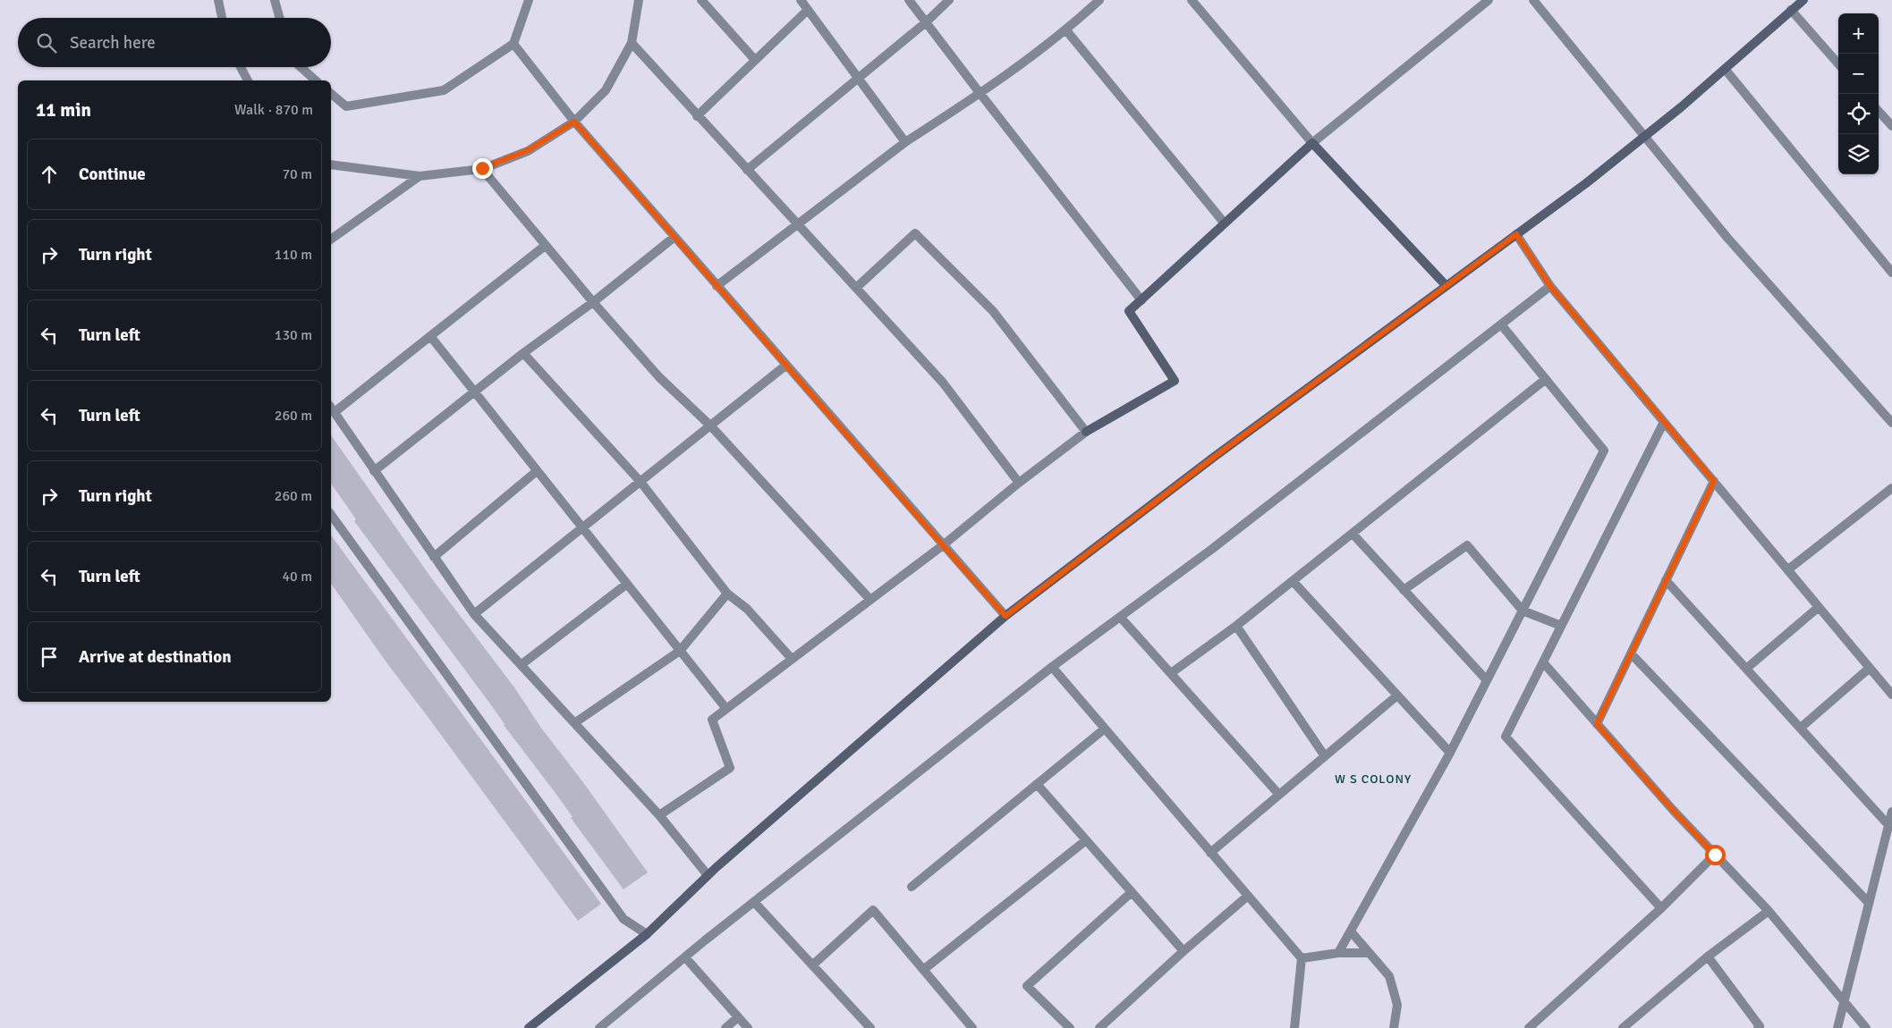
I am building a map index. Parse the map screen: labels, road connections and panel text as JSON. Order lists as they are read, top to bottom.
{
  "districts": ["W S COLONY"],
  "page": {
    "map_buttons": ["+", "−"],
    "search": "Search here",
    "heading": ["11 min", "Walk · 870 m"],
    "list": [
      ["Continue", "70 m"],
      ["Turn right", "110 m"],
      ["Turn left", "130 m"],
      ["Turn left", "260 m"],
      ["Turn right", "260 m"],
      ["Turn left", "40 m"],
      "Arrive at destination"
    ]
  }
}
